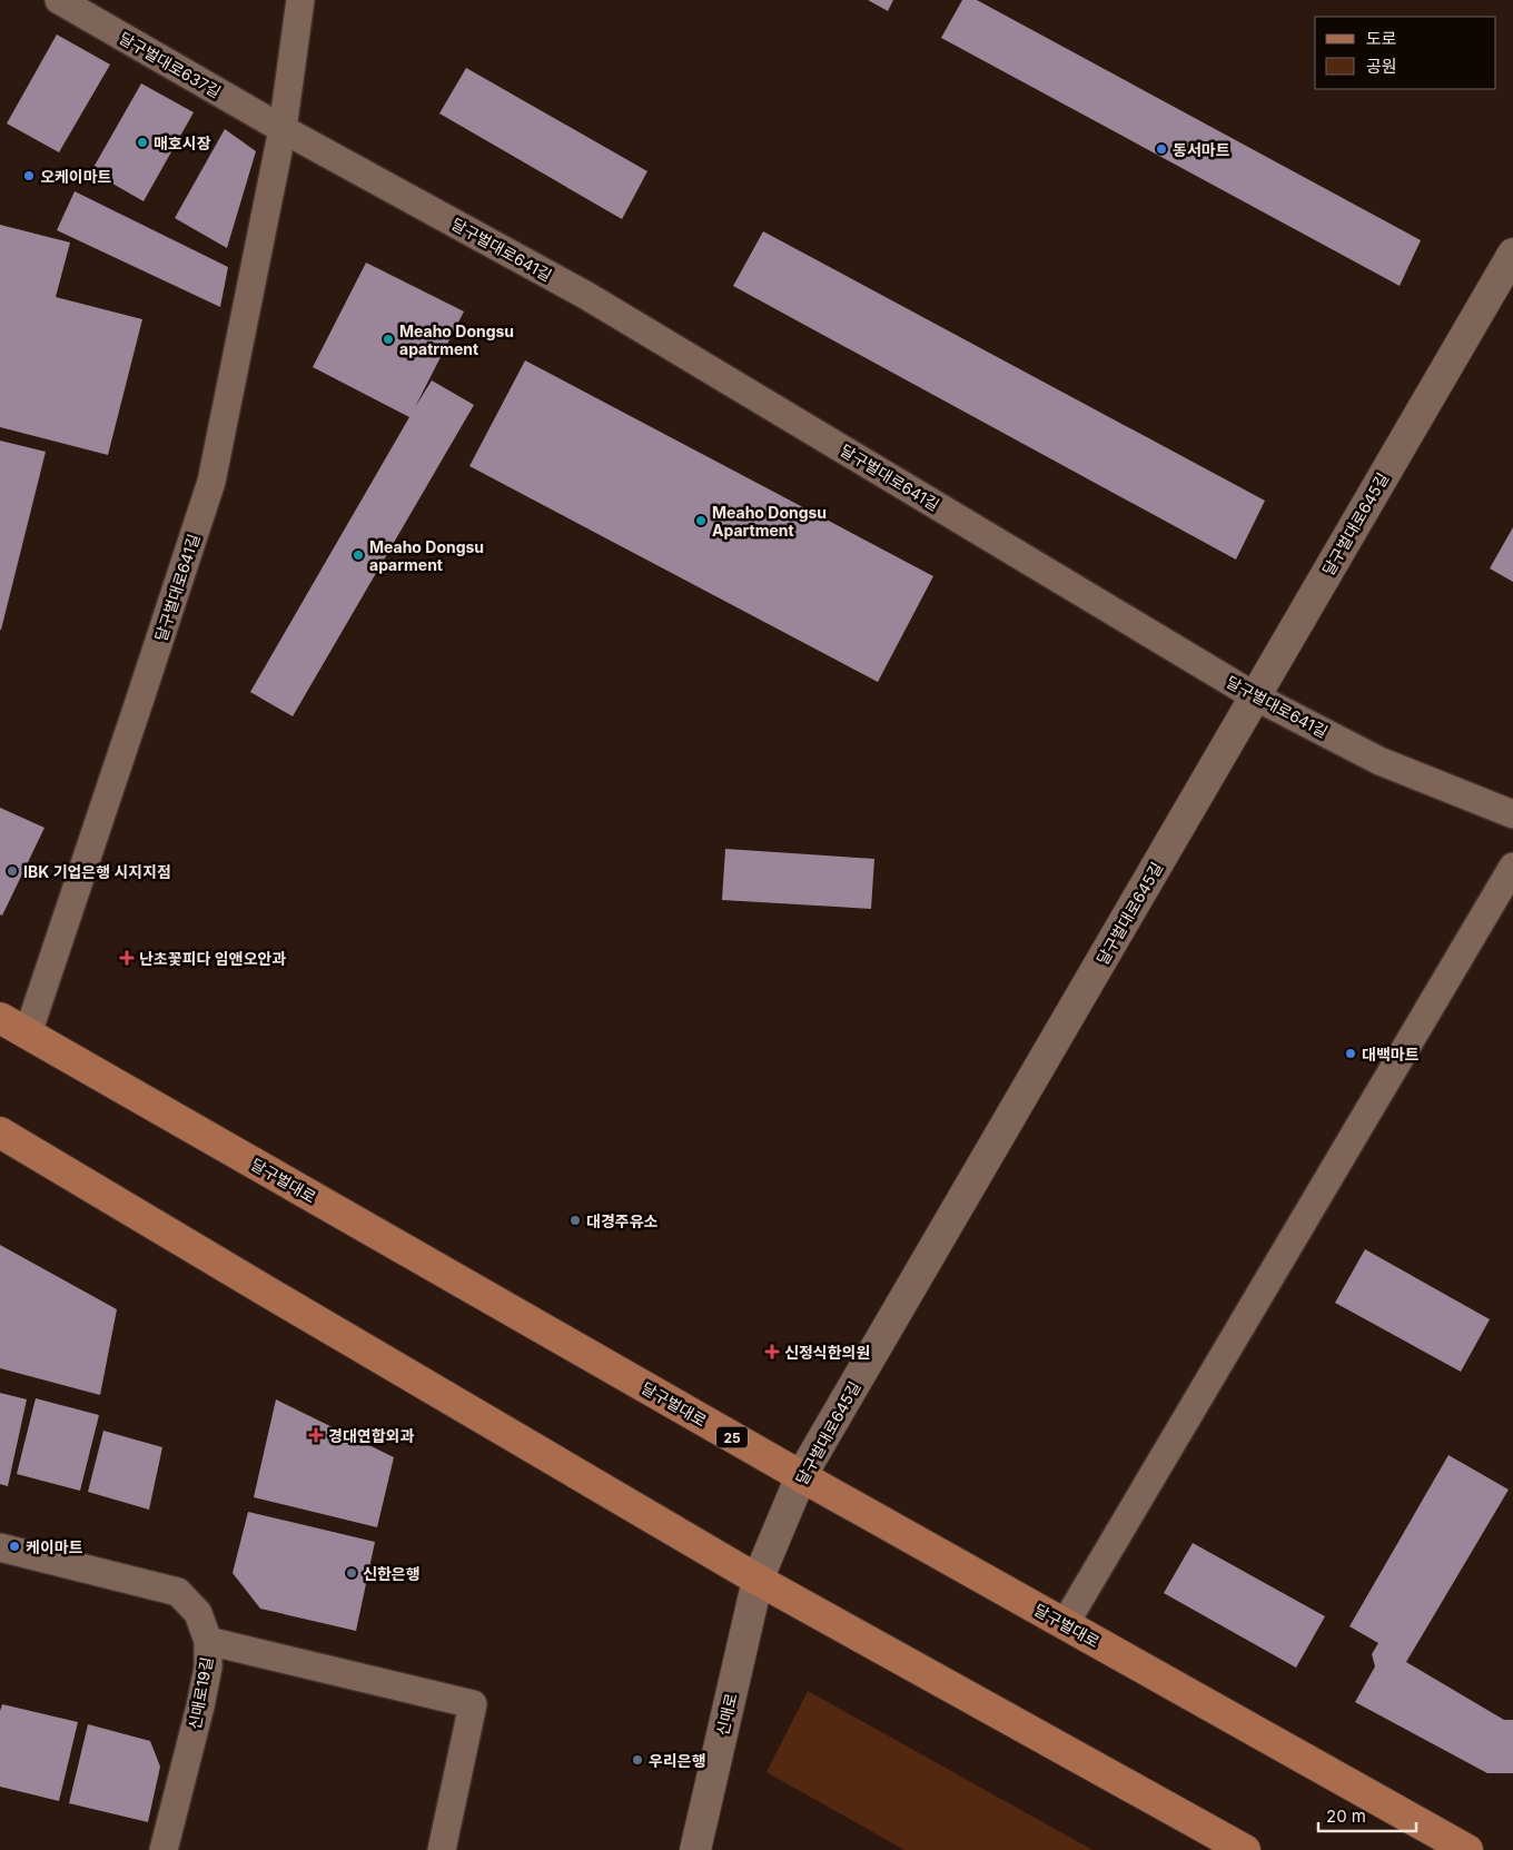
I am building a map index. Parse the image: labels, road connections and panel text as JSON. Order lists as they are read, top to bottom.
{
  "streets": {
    "main road": ["달구벌대로", "25"],
    "street": [
      "달구벌대로637길",
      "달구벌대로641길",
      "달구벌대로645길",
      "신매로19길",
      "신매로"
    ]
  },
  "crossings": [
    ["달구벌대로637길", "달구벌대로641길"],
    ["달구벌대로641길", "달구벌대로645길"],
    ["달구벌대로641길", "달구벌대로"],
    ["달구벌대로645길", "달구벌대로"],
    ["달구벌대로645길", "신매로"]
  ],
  "places": {
    "other": [
      "매호시장",
      "동서마트",
      "오케이마트",
      "Meaho Dongsu apatrment",
      "Meaho Dongsu Apartment",
      "Meaho Dongsu aparment",
      "IBK 기업은행 시지지점",
      "대백마트",
      "대경주유소",
      "케이마트",
      "신한은행",
      "우리은행"
    ],
    "health": ["난초꽃피다 임앤오안과", "신정식한의원", "경대연합외과"]
  },
  "legend": ["도로", "공원"],
  "scale_bar": "20 m"
}
